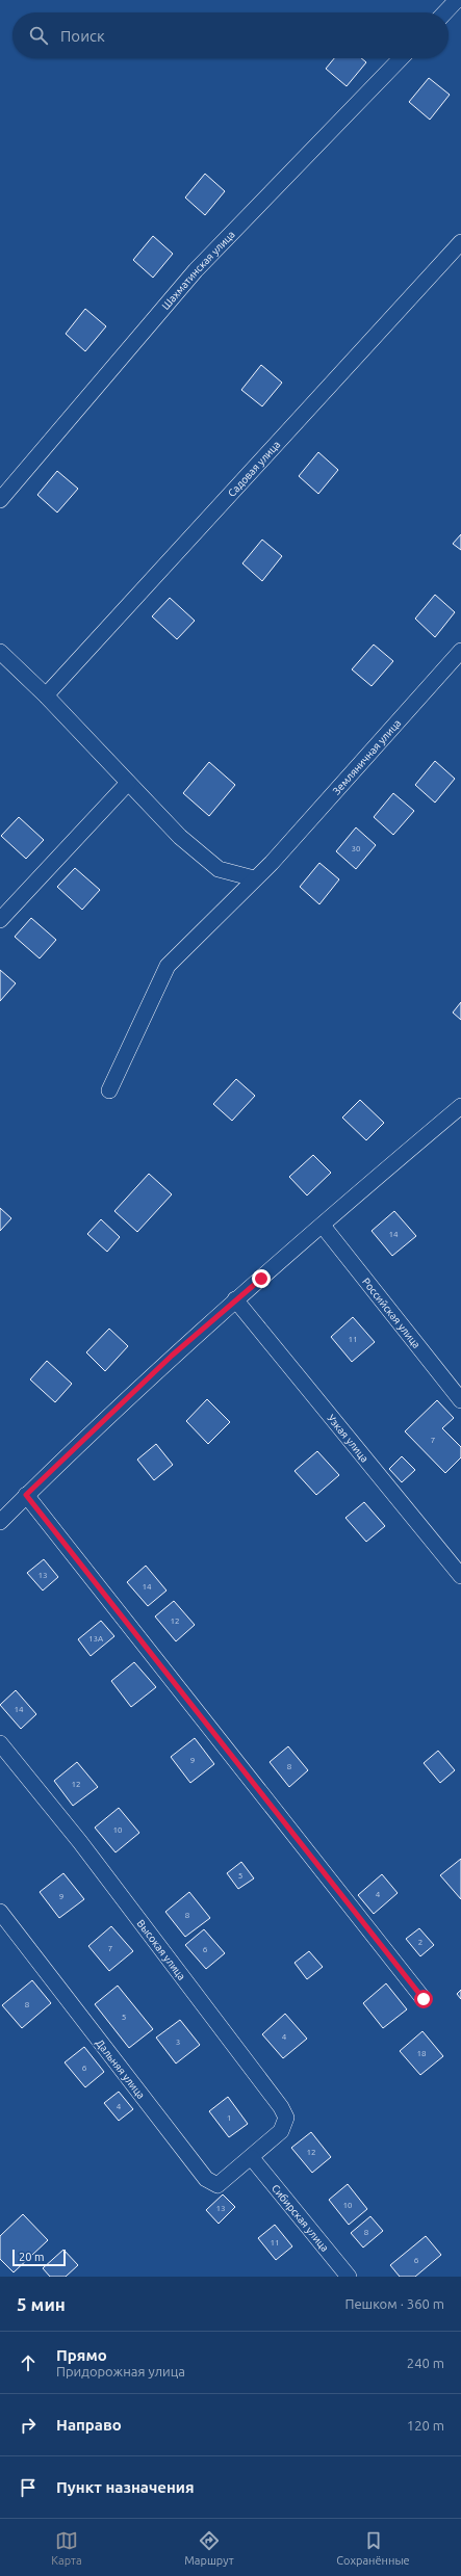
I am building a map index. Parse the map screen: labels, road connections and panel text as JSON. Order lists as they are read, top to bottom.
{
  "streets": {
    "street": [
      "Шахматинская улица",
      "Садовая улица",
      "Земляничная улица",
      "Российская улица",
      "Узкая улица",
      "Высокая улица",
      "Дальняя улица",
      "Сибирская улица"
    ]
  },
  "crossings": [
    ["Высокая улица", "Дальняя улица"],
    ["Высокая улица", "Сибирская улица"],
    ["Дальняя улица", "Сибирская улица"]
  ],
  "house_numbers": [
    "30",
    "14",
    "11",
    "7",
    "13",
    "14",
    "12",
    "13А",
    "14",
    "9",
    "8",
    "12",
    "10",
    "5",
    "4",
    "9",
    "8",
    "2",
    "7",
    "6",
    "8",
    "5",
    "4",
    "3",
    "18",
    "6",
    "4",
    "1",
    "12",
    "10",
    "13",
    "8",
    "11",
    "6"
  ],
  "scale_bar": "20 m",
  "page": {
    "search": "Поиск",
    "scale": "20 m",
    "heading": ["5 мин", "Пешком · 360 m"],
    "list": [
      ["Прямо", "Придорожная улица", "240 m"],
      ["Направо", "120 m"],
      "Пункт назначения"
    ],
    "nav": ["Карта", "Маршрут", "Сохранённые"]
  }
}
